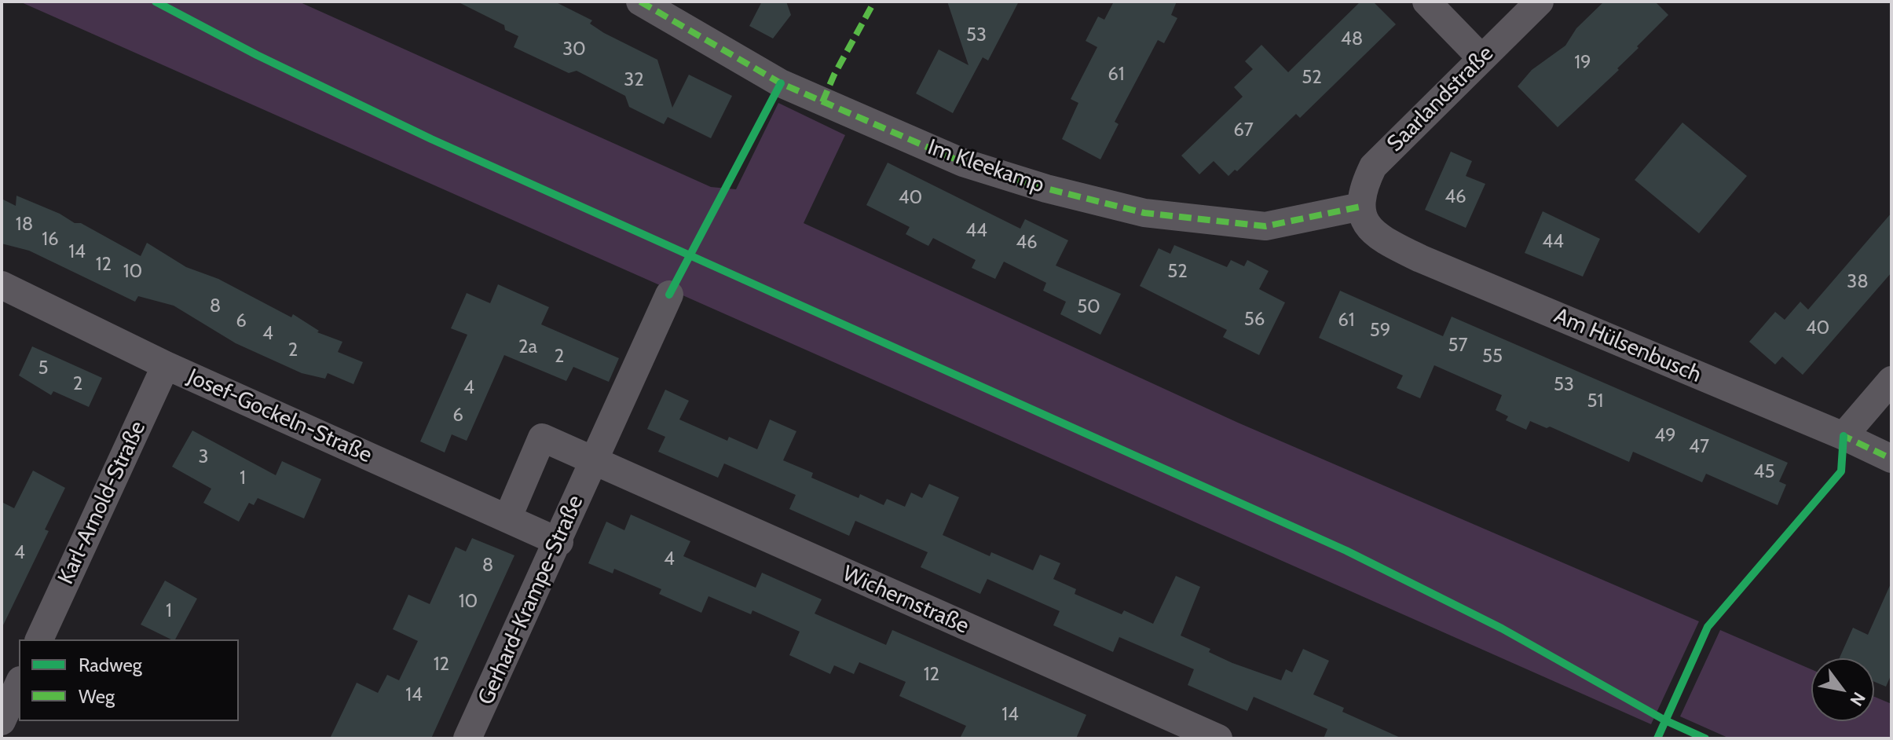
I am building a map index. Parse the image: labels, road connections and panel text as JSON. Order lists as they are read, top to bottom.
{
  "streets": {
    "street": [
      "Saarlandstraße",
      "Im Kleekamp",
      "Am Hülsenbusch",
      "Josef-Gockeln-Straße",
      "Karl-Arnold-Straße",
      "Gerhard-Krampe-Straße",
      "Wichernstraße"
    ]
  },
  "crossings": [
    ["Saarlandstraße", "Im Kleekamp"],
    ["Saarlandstraße", "Am Hülsenbusch"],
    ["Im Kleekamp", "Am Hülsenbusch"],
    ["Josef-Gockeln-Straße", "Karl-Arnold-Straße"],
    ["Josef-Gockeln-Straße", "Gerhard-Krampe-Straße"],
    ["Gerhard-Krampe-Straße", "Wichernstraße"]
  ],
  "house_numbers": [
    "53",
    "48",
    "30",
    "19",
    "61",
    "52",
    "32",
    "67",
    "46",
    "40",
    "18",
    "44",
    "16",
    "44",
    "46",
    "14",
    "12",
    "10",
    "52",
    "38",
    "8",
    "50",
    "56",
    "61",
    "6",
    "40",
    "59",
    "4",
    "57",
    "2a",
    "2",
    "2",
    "55",
    "5",
    "2",
    "53",
    "4",
    "51",
    "6",
    "49",
    "47",
    "3",
    "45",
    "1",
    "4",
    "4",
    "8",
    "10",
    "1",
    "12",
    "12",
    "14",
    "14"
  ],
  "legend": ["Radweg", "Weg"],
  "north": "bottom right"
}
